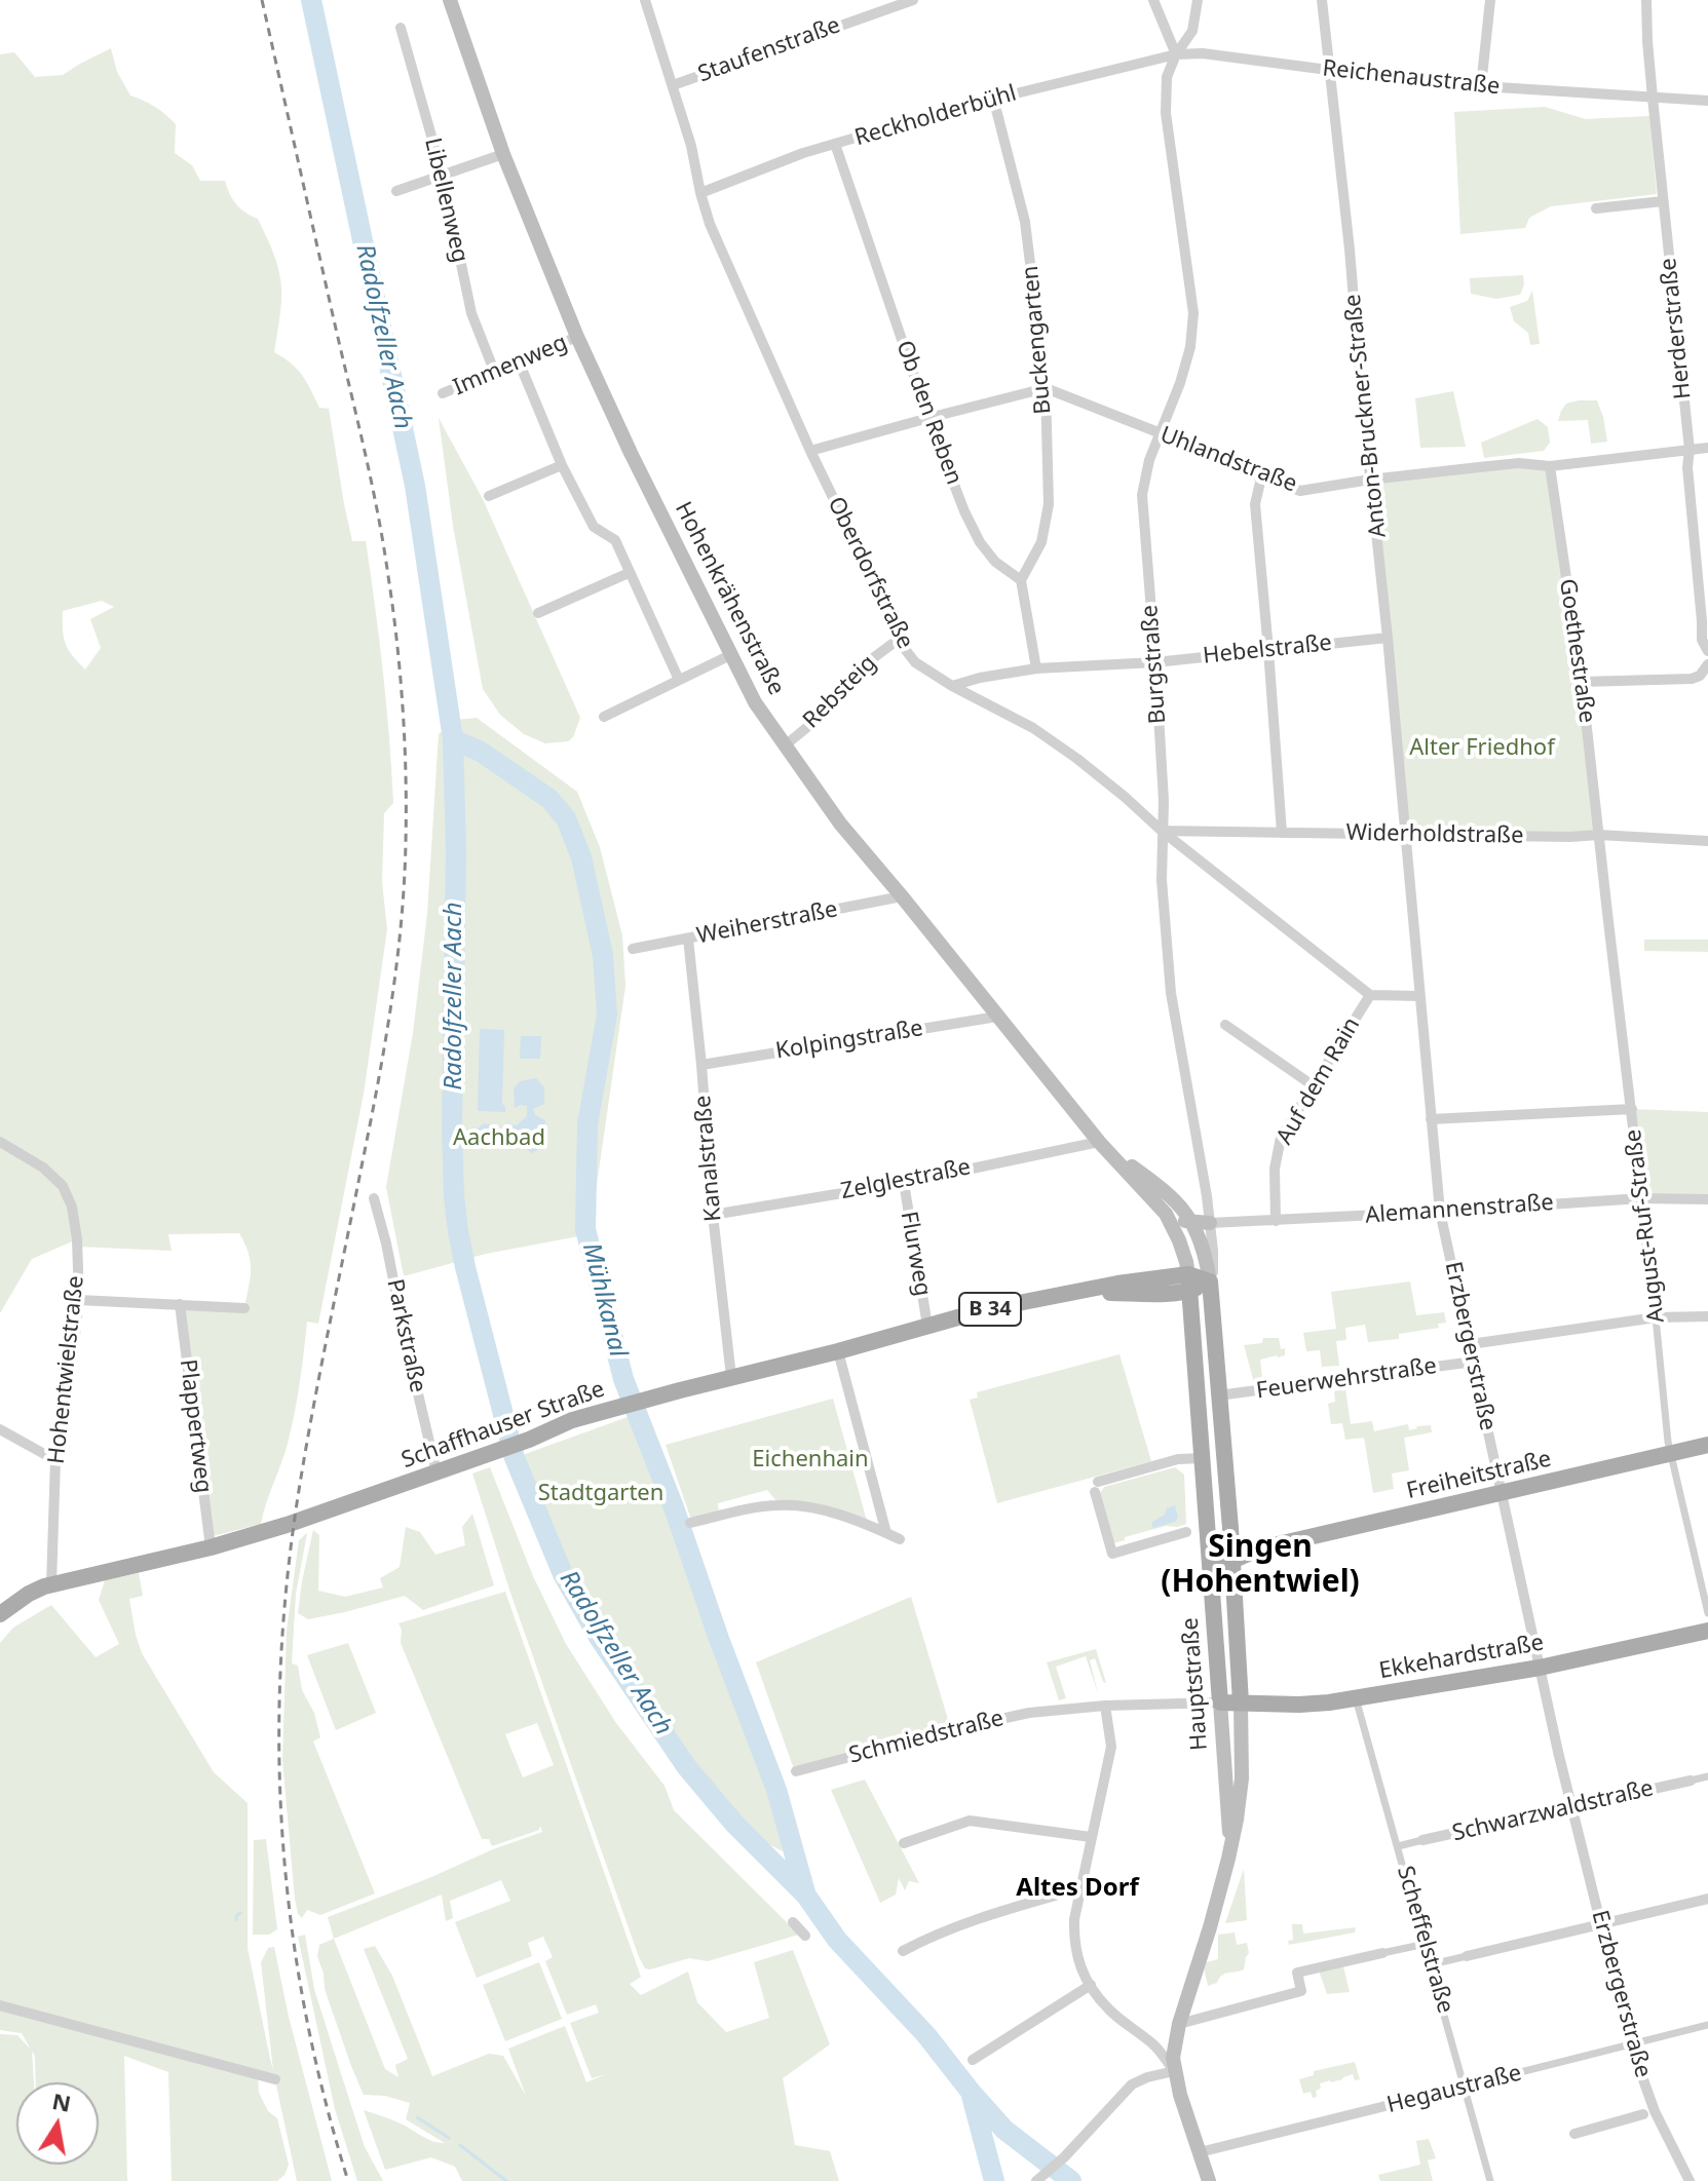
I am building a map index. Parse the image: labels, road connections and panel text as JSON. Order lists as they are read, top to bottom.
{
  "streets": {
    "main road": [
      "Hohenkrähenstraße",
      "B 34",
      "Schaffhauser Straße",
      "Freiheitstraße",
      "Ekkehardstraße",
      "Hauptstraße"
    ],
    "street": [
      "Staufenstraße",
      "Reichenaustraße",
      "Reckholderbühl",
      "Libellenweg",
      "Herderstraße",
      "Buckengarten",
      "Immenweg",
      "Ob den Reben",
      "Anton-Bruckner-Straße",
      "Uhlandstraße",
      "Oberdorfstraße",
      "Hebelstraße",
      "Goethestraße",
      "Burgstraße",
      "Rebsteig",
      "Widerholdstraße",
      "Weiherstraße",
      "Kolpingstraße",
      "Auf dem Rain",
      "Kanalstraße",
      "Zelglestraße",
      "Alemannenstraße",
      "August-Ruf-Straße",
      "Flurweg",
      "Parkstraße",
      "Erzbergerstraße",
      "Hohentwielstraße",
      "Feuerwehrstraße",
      "Plappertweg",
      "Schmiedstraße",
      "Schwarzwaldstraße",
      "Scheffelstraße",
      "Hegaustraße"
    ]
  },
  "crossings": [
    ["Staufenstraße", "Oberdorfstraße"],
    ["Reichenaustraße", "Reckholderbühl"],
    ["Reichenaustraße", "Herderstraße"],
    ["Reichenaustraße", "Anton-Bruckner-Straße"],
    ["Reichenaustraße", "Burgstraße"],
    ["Reckholderbühl", "Buckengarten"],
    ["Reckholderbühl", "Ob den Reben"],
    ["Reckholderbühl", "Oberdorfstraße"],
    ["Reckholderbühl", "Burgstraße"],
    ["Libellenweg", "Immenweg"],
    ["Herderstraße", "Uhlandstraße"],
    ["Buckengarten", "Ob den Reben"],
    ["Buckengarten", "Uhlandstraße"],
    ["Immenweg", "Hohenkrähenstraße"],
    ["Anton-Bruckner-Straße", "Uhlandstraße"],
    ["Anton-Bruckner-Straße", "Hebelstraße"],
    ["Anton-Bruckner-Straße", "Widerholdstraße"],
    ["Anton-Bruckner-Straße", "Erzbergerstraße"],
    ["Uhlandstraße", "Goethestraße"],
    ["Uhlandstraße", "Burgstraße"],
    ["Oberdorfstraße", "Hebelstraße"],
    ["Oberdorfstraße", "Burgstraße"],
    ["Oberdorfstraße", "Rebsteig"],
    ["Oberdorfstraße", "Widerholdstraße"],
    ["Oberdorfstraße", "Auf dem Rain"],
    ["Hohenkrähenstraße", "Burgstraße"],
    ["Hohenkrähenstraße", "Rebsteig"],
    ["Hohenkrähenstraße", "Weiherstraße"],
    ["Hohenkrähenstraße", "Kolpingstraße"],
    ["Hohenkrähenstraße", "Zelglestraße"],
    ["Hohenkrähenstraße", "Schaffhauser Straße"],
    ["Hohenkrähenstraße", "Hauptstraße"],
    ["Hebelstraße", "Burgstraße"],
    ["Goethestraße", "Widerholdstraße"],
    ["Goethestraße", "August-Ruf-Straße"],
    ["Burgstraße", "Widerholdstraße"],
    ["Burgstraße", "Alemannenstraße"],
    ["Burgstraße", "Schaffhauser Straße"],
    ["Burgstraße", "Hauptstraße"],
    ["Widerholdstraße", "August-Ruf-Straße"],
    ["Widerholdstraße", "Erzbergerstraße"],
    ["Weiherstraße", "Kanalstraße"],
    ["Kolpingstraße", "Kanalstraße"],
    ["Auf dem Rain", "Alemannenstraße"],
    ["Auf dem Rain", "Erzbergerstraße"],
    ["Kanalstraße", "Zelglestraße"],
    ["Kanalstraße", "Schaffhauser Straße"],
    ["Zelglestraße", "Flurweg"],
    ["Alemannenstraße", "August-Ruf-Straße"],
    ["Alemannenstraße", "Erzbergerstraße"],
    ["August-Ruf-Straße", "Freiheitstraße"],
    ["Flurweg", "Schaffhauser Straße"],
    ["Parkstraße", "Schaffhauser Straße"],
    ["Erzbergerstraße", "Feuerwehrstraße"],
    ["Erzbergerstraße", "Freiheitstraße"],
    ["Erzbergerstraße", "Ekkehardstraße"],
    ["Erzbergerstraße", "Schwarzwaldstraße"],
    ["Erzbergerstraße", "Hegaustraße"],
    ["Hohentwielstraße", "Schaffhauser Straße"],
    ["Feuerwehrstraße", "Hauptstraße"],
    ["Schaffhauser Straße", "Plappertweg"],
    ["Schaffhauser Straße", "Hauptstraße"],
    ["Freiheitstraße", "Hauptstraße"],
    ["Ekkehardstraße", "Hauptstraße"],
    ["Ekkehardstraße", "Schmiedstraße"],
    ["Ekkehardstraße", "Scheffelstraße"],
    ["Hauptstraße", "Schmiedstraße"],
    ["Hauptstraße", "Hegaustraße"],
    ["Schwarzwaldstraße", "Scheffelstraße"],
    ["Scheffelstraße", "Hegaustraße"]
  ],
  "districts": ["Singen (Hohentwiel)", "Altes Dorf"],
  "water": ["Radolfzeller Aach", "Mühlkanal"],
  "parks": [
    "Alter Friedhof",
    "Aachbad",
    "Eichenhain",
    "Stadtgarten"
  ],
  "north": "top"
}
